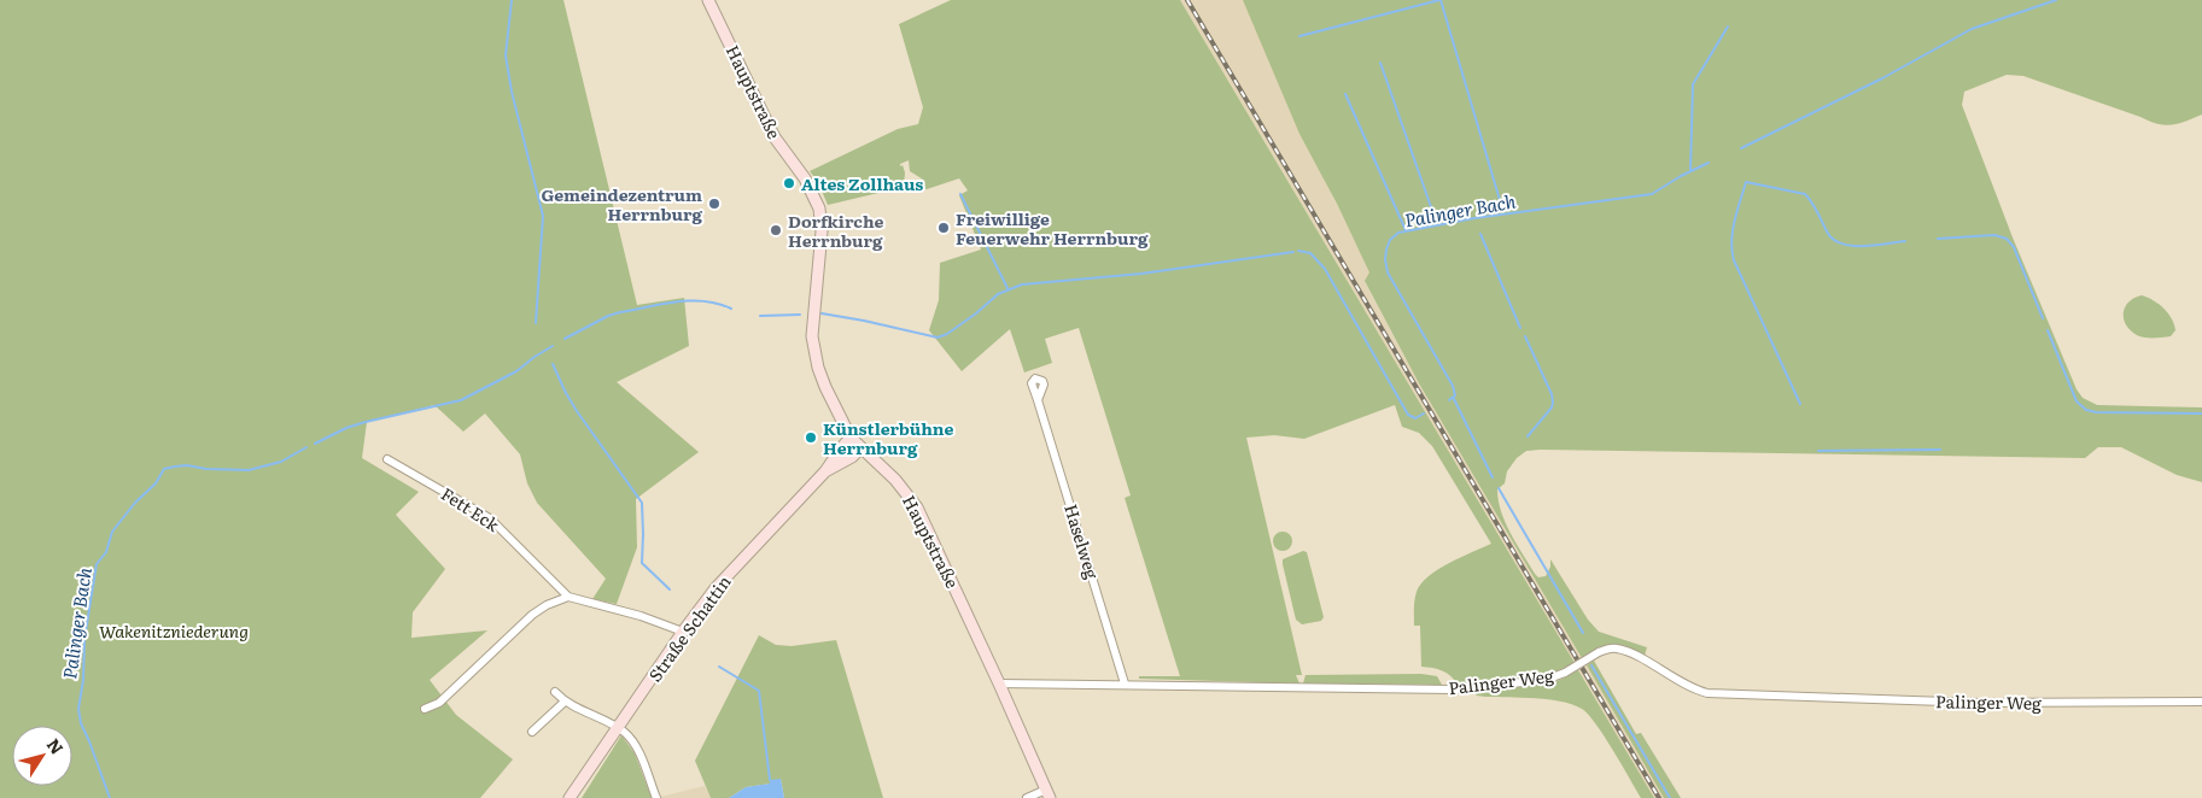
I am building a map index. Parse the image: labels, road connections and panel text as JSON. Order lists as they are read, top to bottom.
{
  "streets": {
    "main road": ["Hauptstraße", "Straße Schattin"],
    "street": ["Fett Eck", "Haselweg", "Palinger Weg"]
  },
  "crossings": [
    ["Hauptstraße", "Straße Schattin"],
    ["Hauptstraße", "Palinger Weg"],
    ["Haselweg", "Palinger Weg"]
  ],
  "water": ["Palinger Bach"],
  "parks": ["Wakenitzniederung"],
  "places": [
    "Altes Zollhaus",
    "Gemeindezentrum Herrnburg",
    "Freiwillige Feuerwehr Herrnburg",
    "Dorfkirche Herrnburg",
    "Künstlerbühne Herrnburg"
  ],
  "north": "top right"
}
